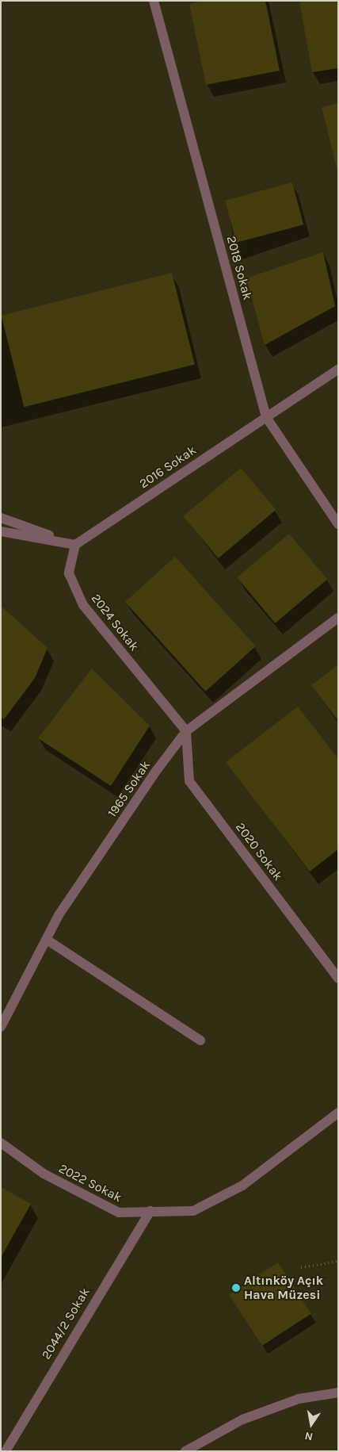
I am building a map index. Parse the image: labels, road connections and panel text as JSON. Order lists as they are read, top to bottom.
{
  "streets": {
    "street": [
      "2018 Sokak",
      "2016 Sokak",
      "2024 Sokak",
      "1965 Sokak",
      "2020 Sokak",
      "2022 Sokak",
      "2044/2 Sokak"
    ]
  },
  "crossings": [
    ["2018 Sokak", "2016 Sokak"],
    ["2016 Sokak", "2024 Sokak"],
    ["2024 Sokak", "1965 Sokak"],
    ["2024 Sokak", "2020 Sokak"],
    ["1965 Sokak", "2020 Sokak"],
    ["2022 Sokak", "2044/2 Sokak"]
  ],
  "places": ["Altınköy Açık Hava Müzesi"],
  "north": "bottom"
}
